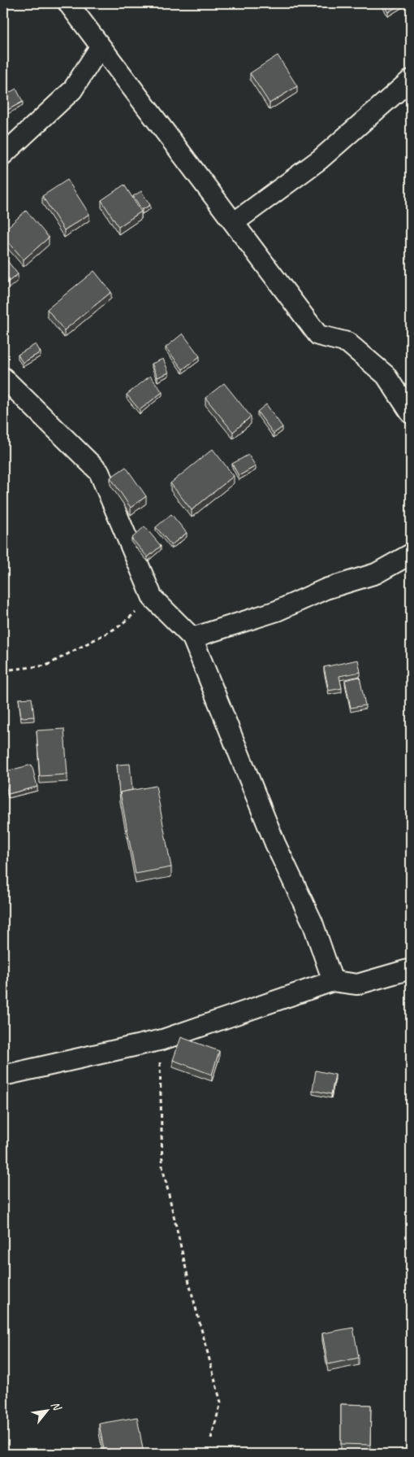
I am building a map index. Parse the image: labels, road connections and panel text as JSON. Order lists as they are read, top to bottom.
{
  "north": "top right"
}
